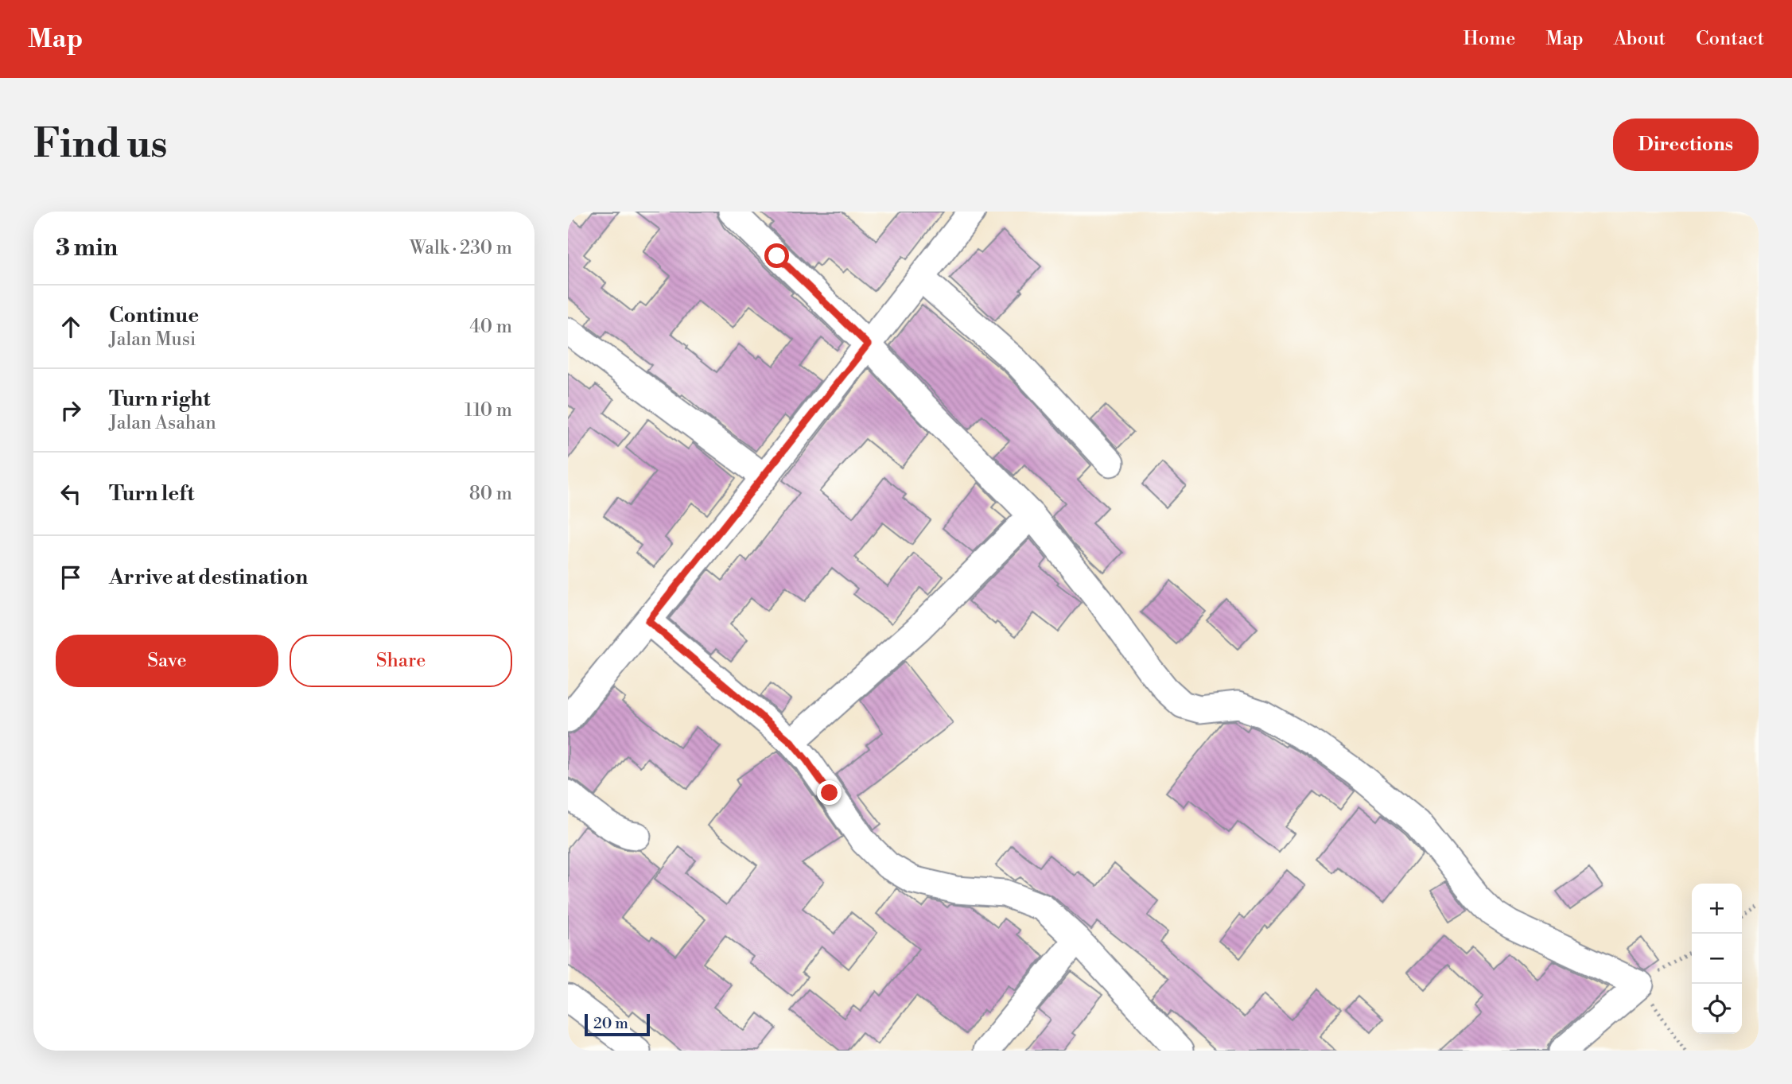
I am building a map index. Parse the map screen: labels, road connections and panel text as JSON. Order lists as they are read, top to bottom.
{
  "scale_bar": "20 m",
  "page": {
    "header": "Map",
    "nav": [
      "Home",
      "Map",
      "About",
      "Contact"
    ],
    "buttons": [
      "Directions",
      ["Save", "Share"]
    ],
    "title": "Find us",
    "heading": ["3 min", "Walk · 230 m"],
    "list": [
      ["Continue", "Jalan Musi", "40 m"],
      ["Turn right", "Jalan Asahan", "110 m"],
      ["Turn left", "80 m"],
      "Arrive at destination"
    ],
    "map_buttons": ["+", "−"],
    "scale": "20 m"
  }
}
